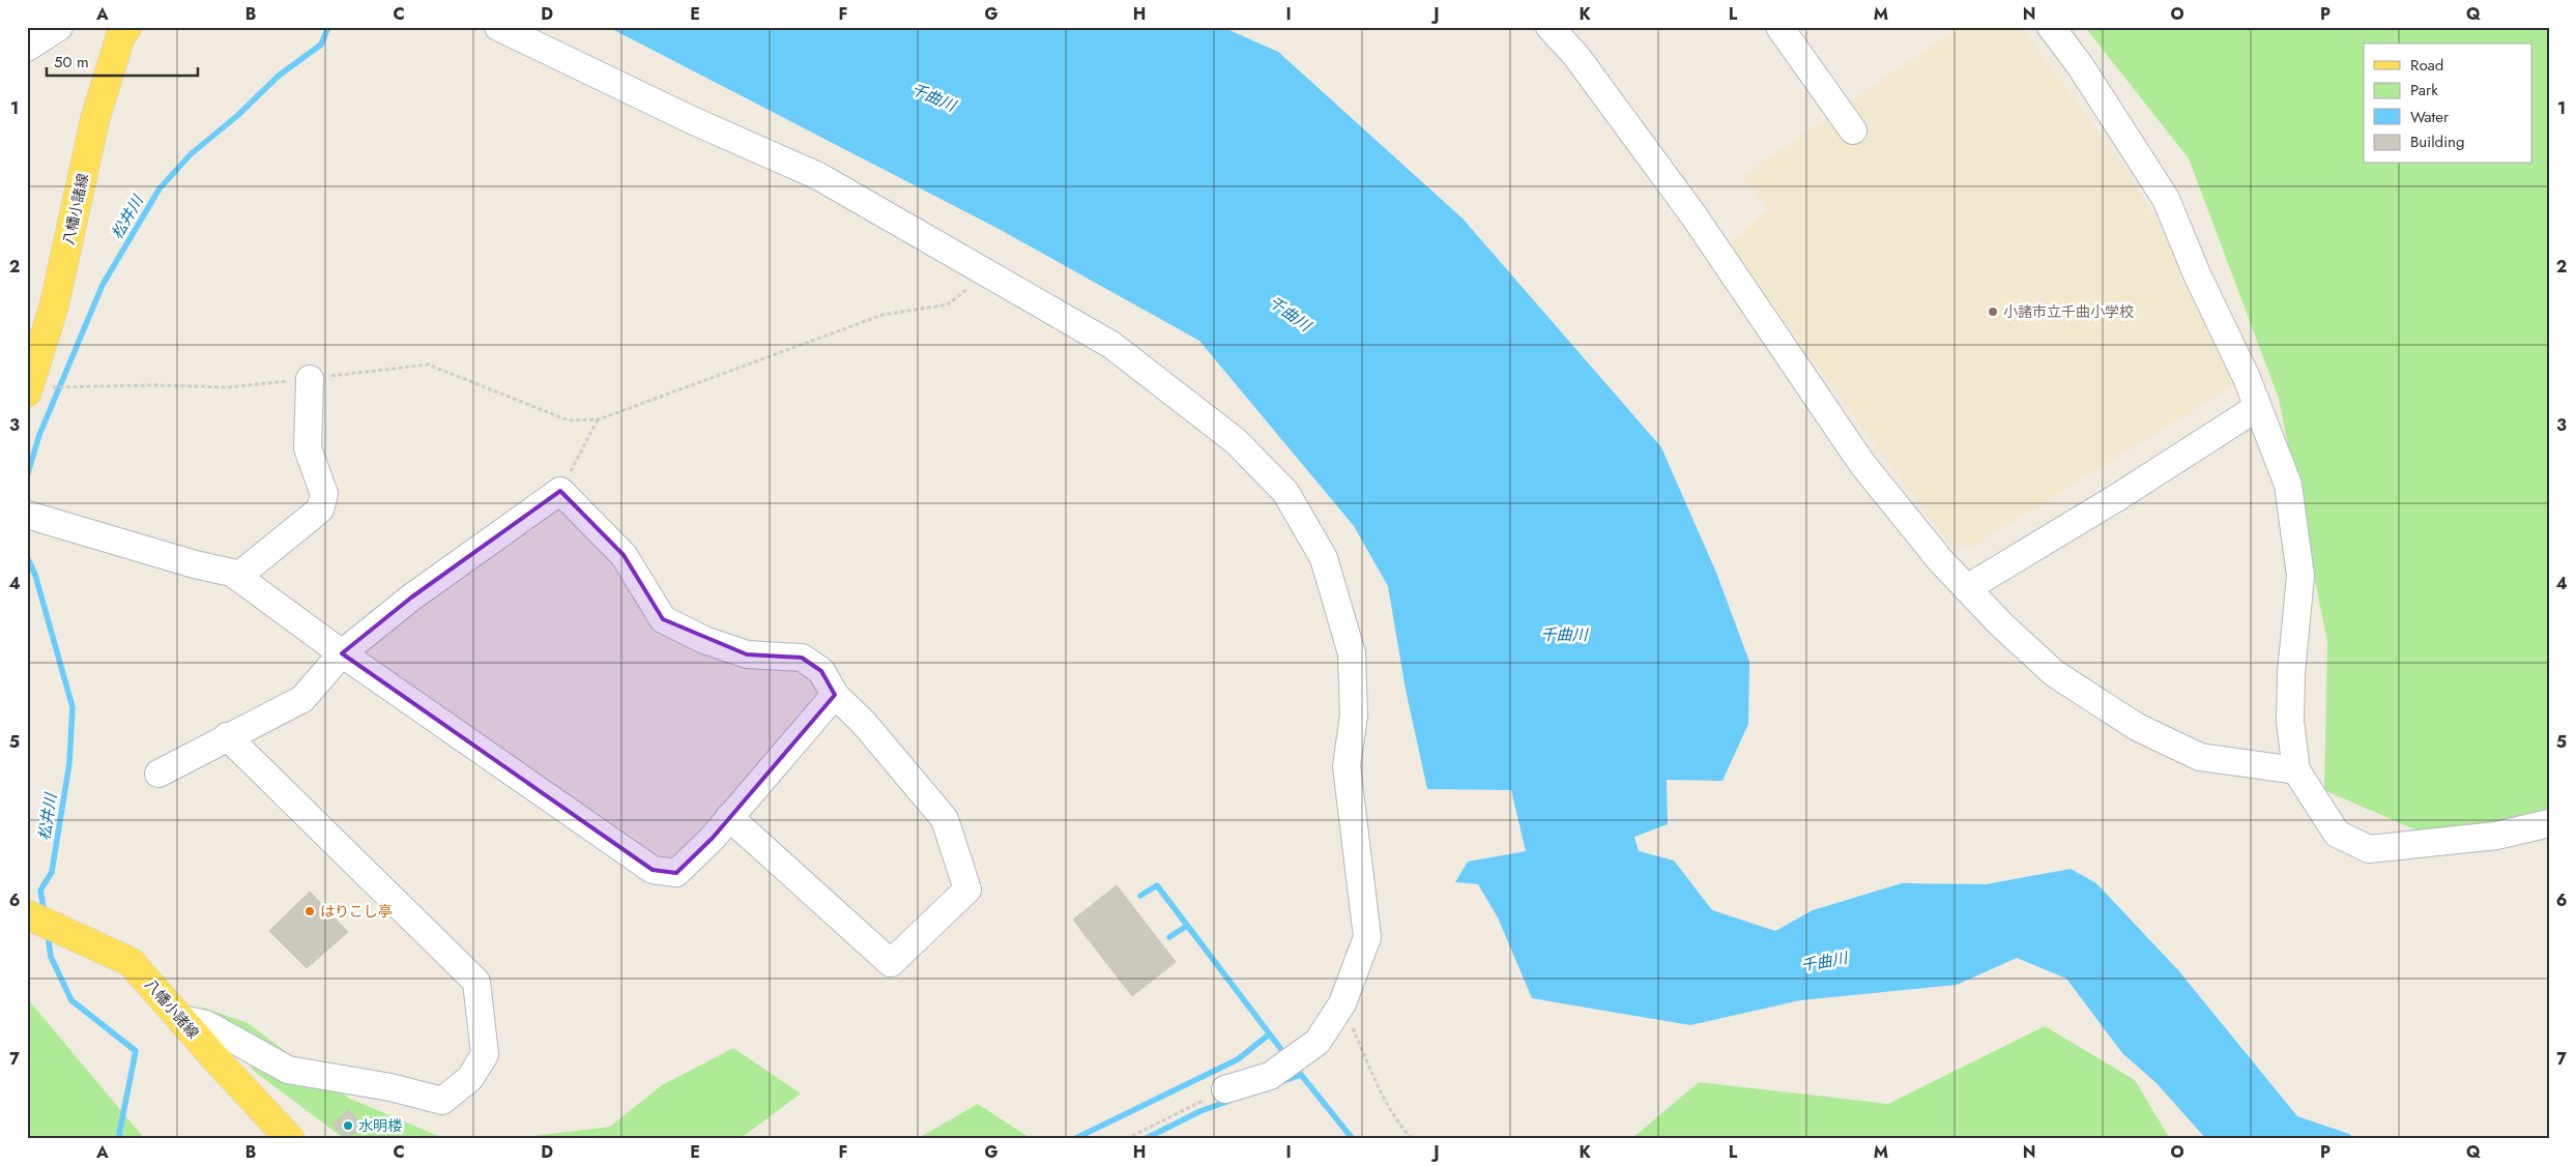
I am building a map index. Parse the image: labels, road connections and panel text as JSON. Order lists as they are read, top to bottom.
{
  "streets": {
    "main road": ["八幡小諸線"]
  },
  "water": ["千曲川", "松井川"],
  "places": ["小諸市立千曲小学校", "はりこし亭", "水明楼"],
  "legend": [
    "Road",
    "Park",
    "Water",
    "Building"
  ],
  "scale_bar": "50 m",
  "grid": {
    "columns": [
      "A",
      "B",
      "C",
      "D",
      "E",
      "F",
      "G",
      "H",
      "I",
      "J",
      "K",
      "L",
      "M",
      "N",
      "O",
      "P",
      "Q"
    ],
    "rows": [
      "1",
      "2",
      "3",
      "4",
      "5",
      "6",
      "7"
    ]
  }
}
